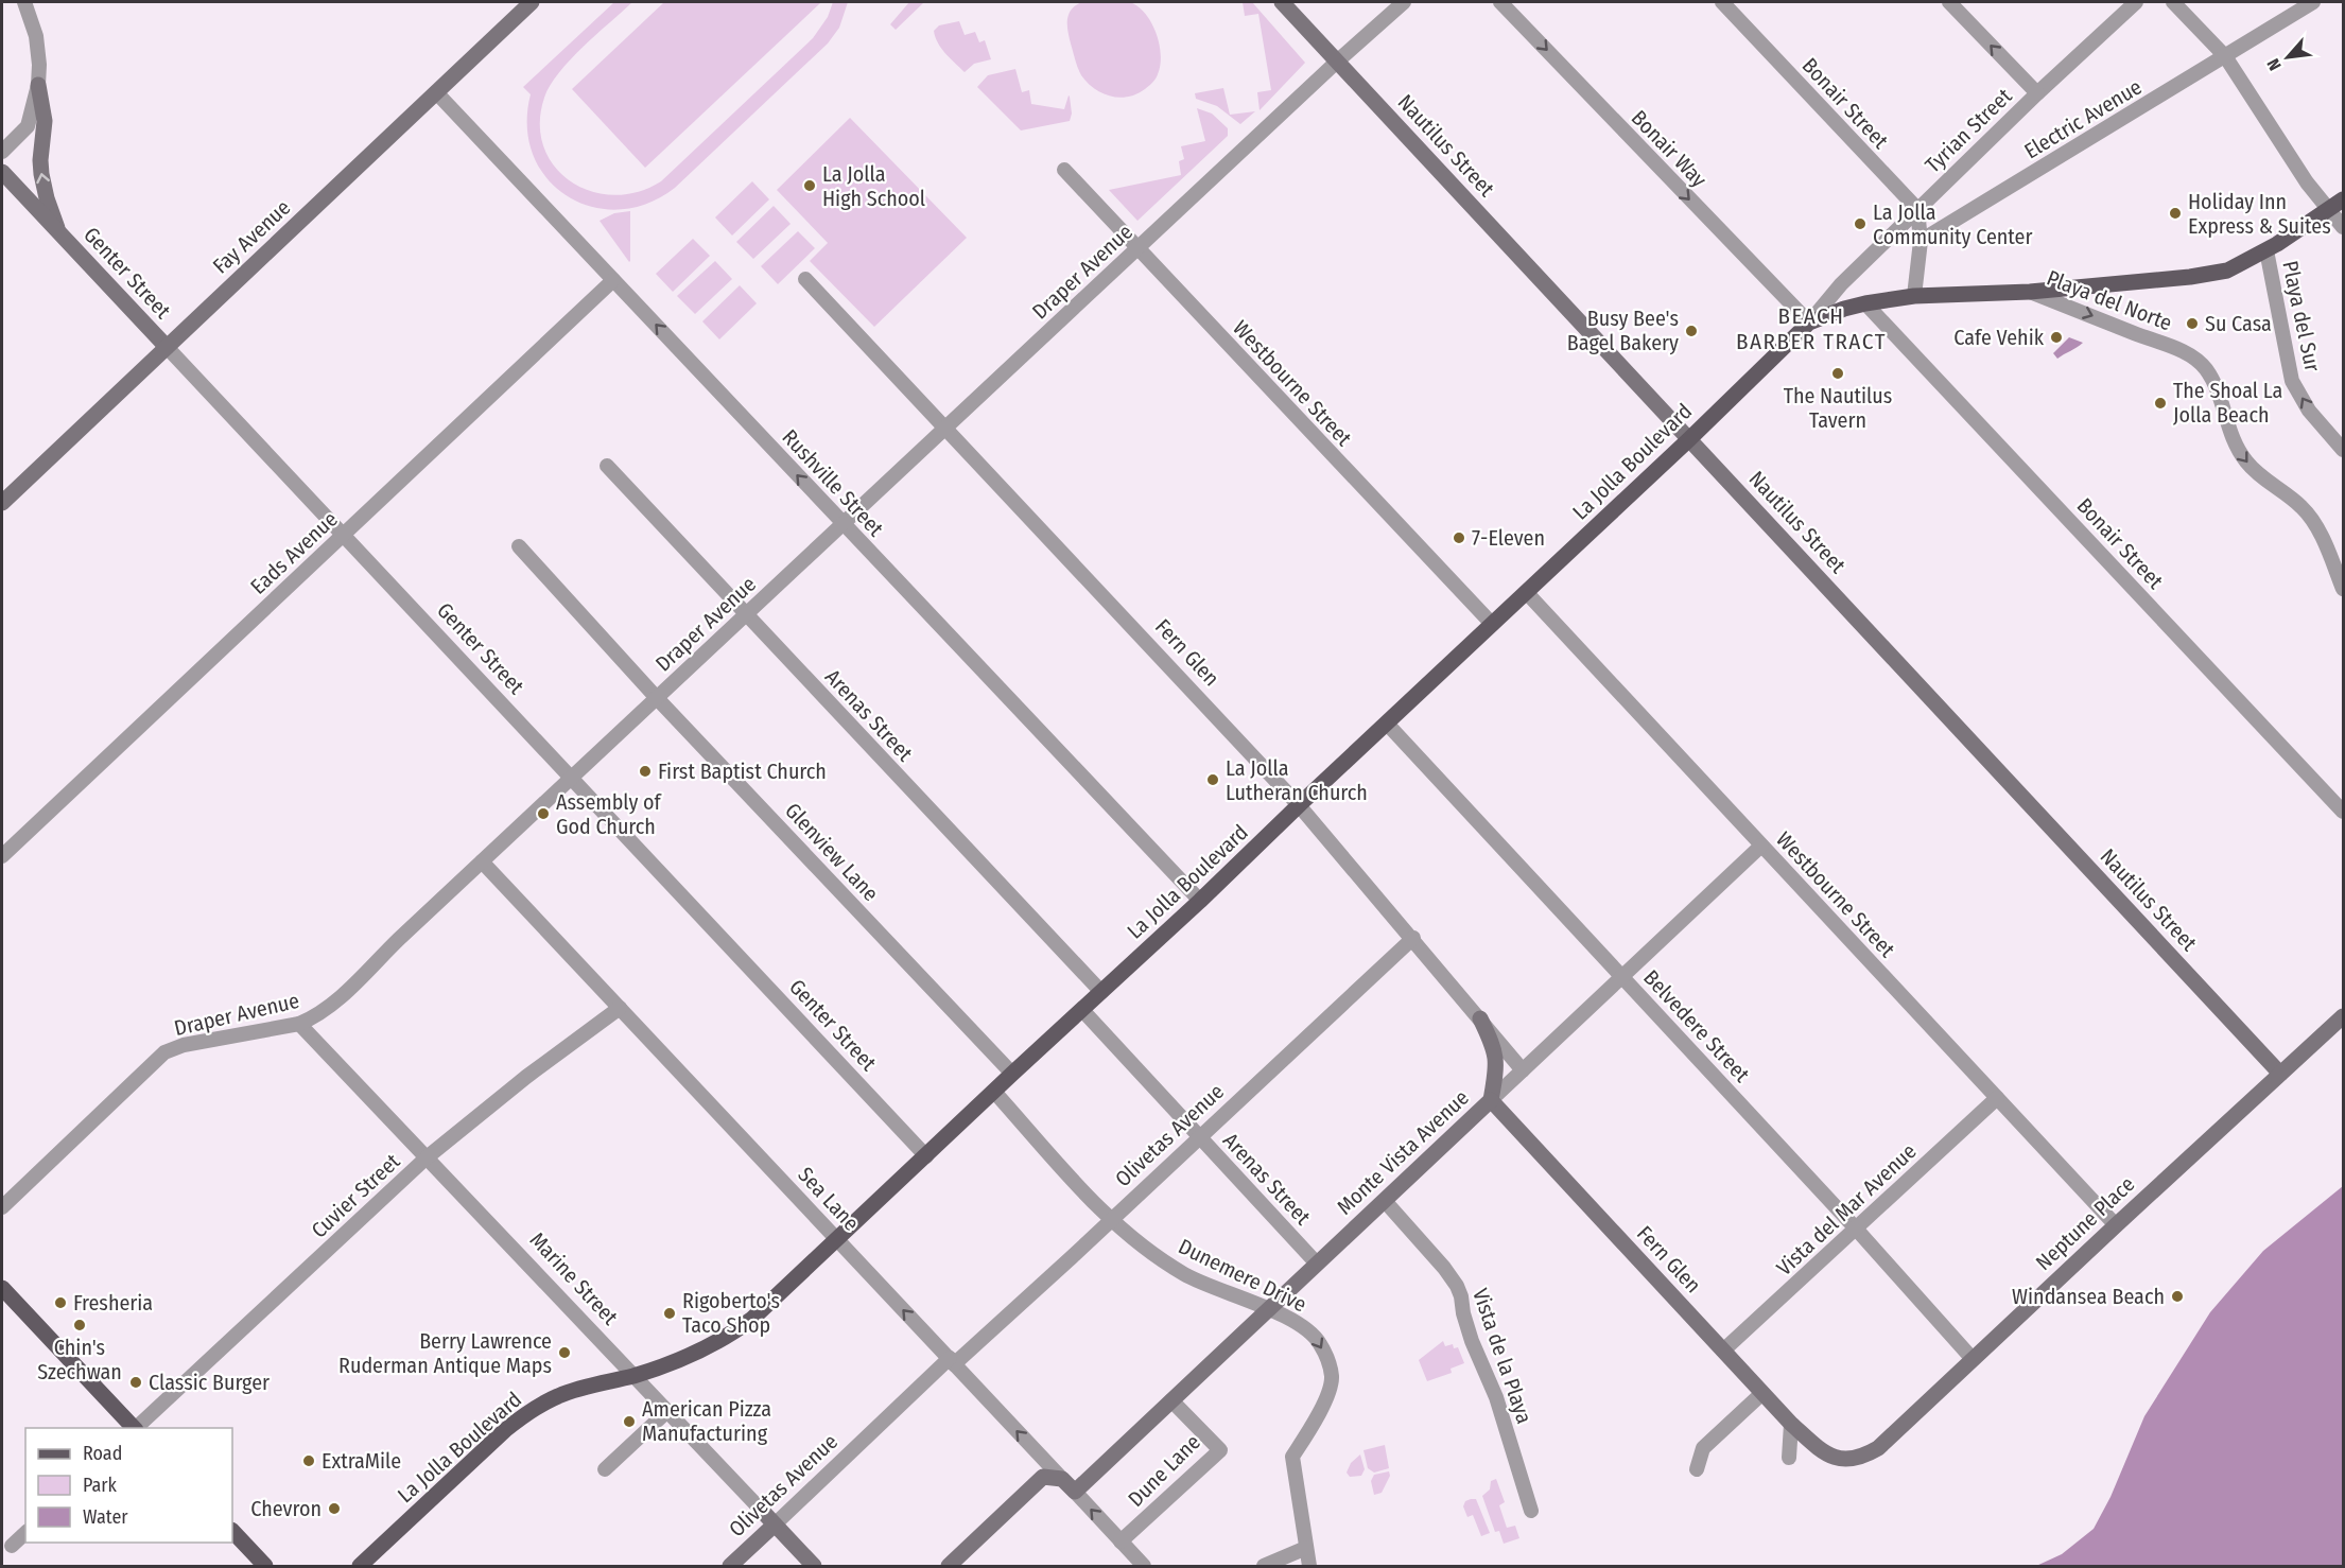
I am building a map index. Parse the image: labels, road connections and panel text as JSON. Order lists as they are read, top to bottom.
{
  "streets": {
    "main road": ["La Jolla Boulevard"],
    "street": [
      "Bonair Street",
      "Electric Avenue",
      "Tyrian Street",
      "Nautilus Street",
      "Bonair Way",
      "Fay Avenue",
      "Draper Avenue",
      "Genter Street",
      "Playa del Norte",
      "Playa del Sur",
      "Westbourne Street",
      "Rushville Street",
      "Eads Avenue",
      "Fern Glen",
      "Arenas Street",
      "Glenview Lane",
      "Belvedere Street",
      "Olivetas Avenue",
      "Monte Vista Avenue",
      "Cuvier Street",
      "Sea Lane",
      "Vista del Mar Avenue",
      "Neptune Place",
      "Dunemere Drive",
      "Marine Street",
      "Vista de la Playa",
      "Dune Lane"
    ]
  },
  "crossings": [
    ["Bonair Street", "Tyrian Street"],
    ["Bonair Street", "La Jolla Boulevard"],
    ["Tyrian Street", "Bonair Way"],
    ["Tyrian Street", "La Jolla Boulevard"],
    ["Nautilus Street", "Draper Avenue"],
    ["Nautilus Street", "La Jolla Boulevard"],
    ["Nautilus Street", "Neptune Place"],
    ["Bonair Way", "La Jolla Boulevard"],
    ["Fay Avenue", "Genter Street"],
    ["Fay Avenue", "Rushville Street"],
    ["Draper Avenue", "Genter Street"],
    ["Draper Avenue", "Westbourne Street"],
    ["Draper Avenue", "Rushville Street"],
    ["Draper Avenue", "Fern Glen"],
    ["Draper Avenue", "Arenas Street"],
    ["Draper Avenue", "Glenview Lane"],
    ["Draper Avenue", "Sea Lane"],
    ["Draper Avenue", "Marine Street"],
    ["Genter Street", "La Jolla Boulevard"],
    ["Genter Street", "Eads Avenue"],
    ["Playa del Norte", "La Jolla Boulevard"],
    ["Playa del Sur", "La Jolla Boulevard"],
    ["Westbourne Street", "La Jolla Boulevard"],
    ["Westbourne Street", "Monte Vista Avenue"],
    ["Westbourne Street", "Vista del Mar Avenue"],
    ["Westbourne Street", "Neptune Place"],
    ["La Jolla Boulevard", "Rushville Street"],
    ["La Jolla Boulevard", "Fern Glen"],
    ["La Jolla Boulevard", "Arenas Street"],
    ["La Jolla Boulevard", "Glenview Lane"],
    ["La Jolla Boulevard", "Belvedere Street"],
    ["La Jolla Boulevard", "Sea Lane"],
    ["La Jolla Boulevard", "Dunemere Drive"],
    ["La Jolla Boulevard", "Marine Street"],
    ["Rushville Street", "Eads Avenue"],
    ["Fern Glen", "Olivetas Avenue"],
    ["Fern Glen", "Monte Vista Avenue"],
    ["Fern Glen", "Vista del Mar Avenue"],
    ["Fern Glen", "Neptune Place"],
    ["Arenas Street", "Olivetas Avenue"],
    ["Arenas Street", "Monte Vista Avenue"],
    ["Belvedere Street", "Monte Vista Avenue"],
    ["Belvedere Street", "Vista del Mar Avenue"],
    ["Belvedere Street", "Neptune Place"],
    ["Olivetas Avenue", "Sea Lane"],
    ["Olivetas Avenue", "Dunemere Drive"],
    ["Olivetas Avenue", "Marine Street"],
    ["Monte Vista Avenue", "Sea Lane"],
    ["Monte Vista Avenue", "Dunemere Drive"],
    ["Monte Vista Avenue", "Vista de la Playa"],
    ["Monte Vista Avenue", "Dune Lane"],
    ["Cuvier Street", "Sea Lane"],
    ["Cuvier Street", "Marine Street"],
    ["Sea Lane", "Dune Lane"]
  ],
  "one_way": [
    "Bonair Way",
    "Playa del Norte",
    "Playa del Sur",
    "Sea Lane",
    "Dunemere Drive"
  ],
  "districts": ["BEACH BARBER TRACT"],
  "places": [
    "La Jolla High School",
    "Holiday Inn Express & Suites",
    "La Jolla Community Center",
    "Su Casa",
    "Busy Bee's Bagel Bakery",
    "Cafe Vehik",
    "The Nautilus Tavern",
    "The Shoal La Jolla Beach",
    "7-Eleven",
    "First Baptist Church",
    "La Jolla Lutheran Church",
    "Assembly of God Church",
    "Windansea Beach",
    "Fresheria",
    "Rigoberto's Taco Shop",
    "Chin's Szechwan",
    "Berry Lawrence Ruderman Antique Maps",
    "Classic Burger",
    "American Pizza Manufacturing",
    "ExtraMile",
    "Chevron"
  ],
  "legend": ["Road", "Park", "Water"],
  "north": "bottom left"
}
